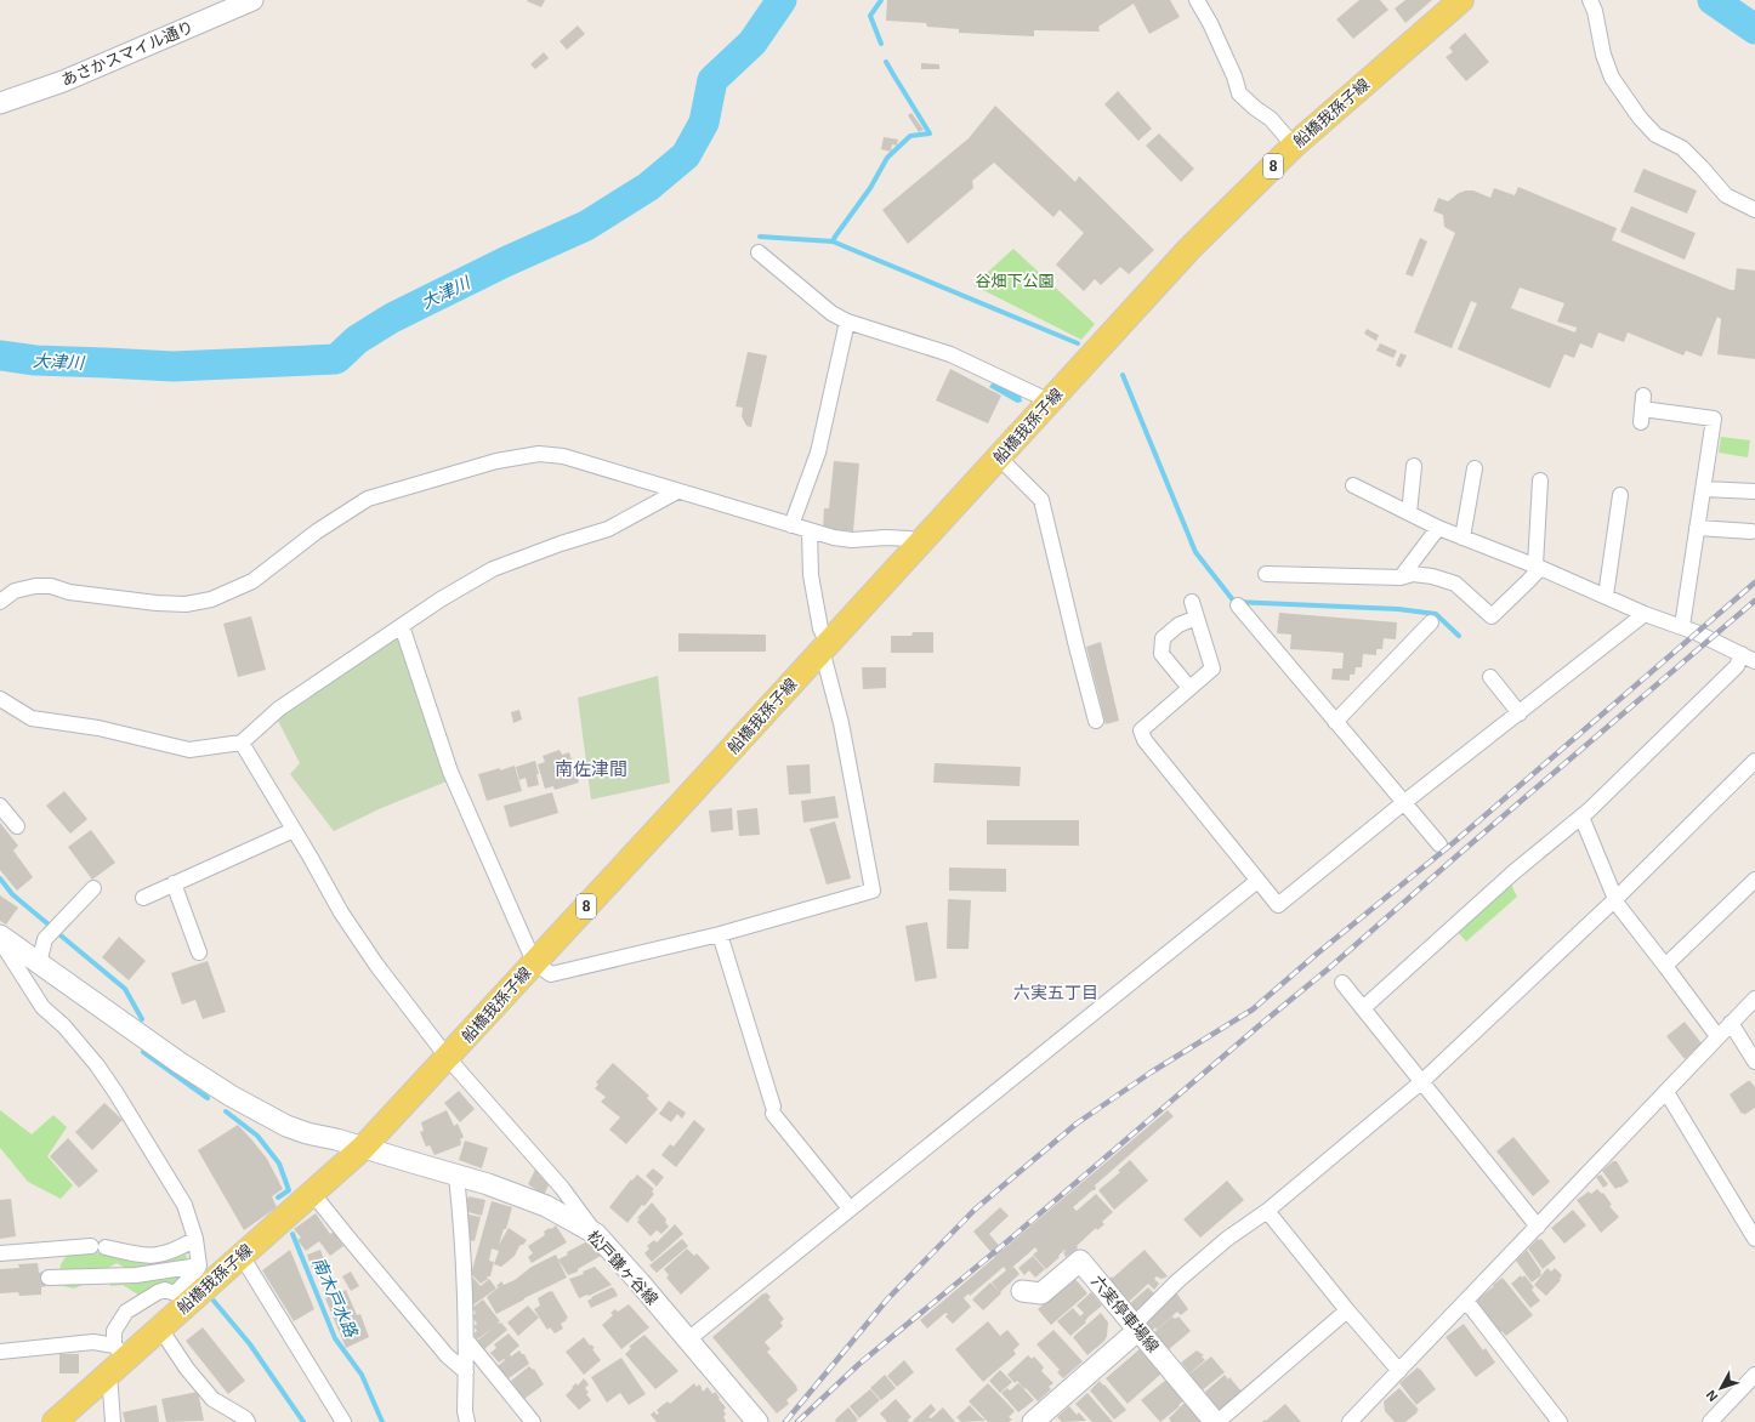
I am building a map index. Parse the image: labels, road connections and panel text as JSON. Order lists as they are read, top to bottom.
{
  "streets": {
    "main road": ["船橋我孫子線", "8"],
    "street": ["あさかスマイル通り", "松戸鎌ヶ谷線", "六実停車場線"]
  },
  "crossings": [
    ["船橋我孫子線", "松戸鎌ヶ谷線"]
  ],
  "districts": ["南佐津間", "六実五丁目"],
  "water": ["大津川", "南木戸水路"],
  "parks": ["谷畑下公園"],
  "north": "bottom left"
}
